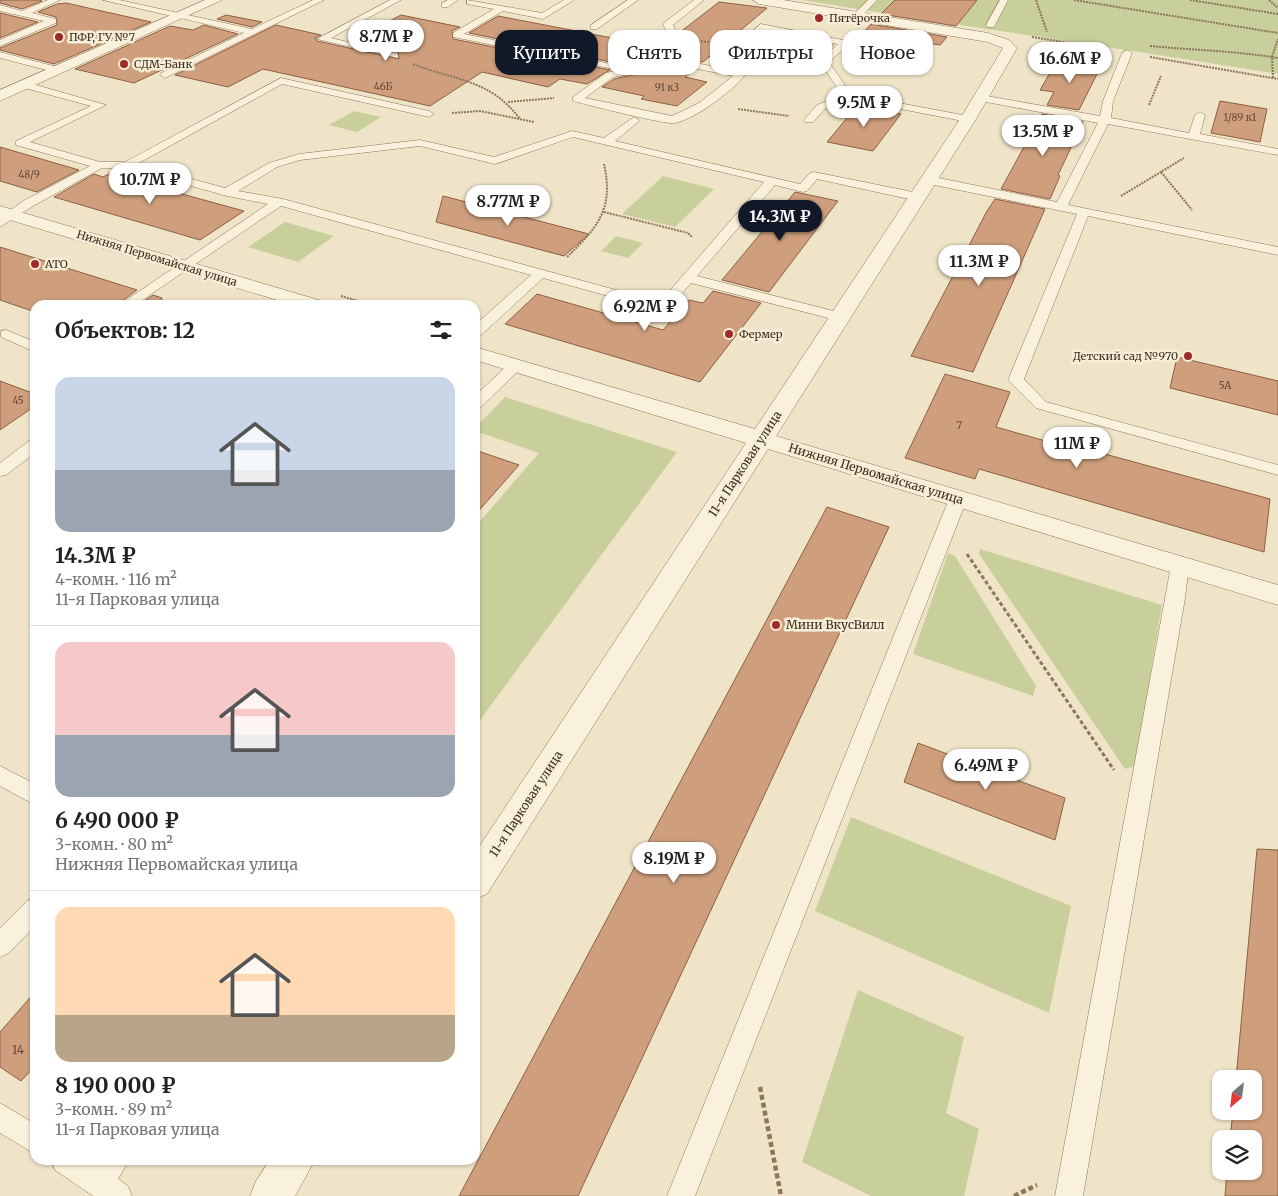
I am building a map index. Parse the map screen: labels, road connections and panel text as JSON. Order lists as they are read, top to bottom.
{
  "streets": {
    "street": ["Нижняя Первомайская улица", "11-я Парковая улица"]
  },
  "crossings": [
    ["Нижняя Первомайская улица", "11-я Парковая улица"]
  ],
  "places": [
    "Пятёрочка",
    "ПФР, ГУ №7",
    "СДМ-Банк",
    "АТО",
    "Фермер",
    "Детский сад №970",
    "Мини ВкусВилл"
  ],
  "house_numbers": [
    "46Б",
    "91 к3",
    "1/89 к1",
    "48/9",
    "5А",
    "45",
    "7",
    "14"
  ],
  "north": "bottom left",
  "page": {
    "price": [
      "8.7M ₽",
      "16.6M ₽",
      "9.5M ₽",
      "13.5M ₽",
      "10.7M ₽",
      "8.77M ₽",
      "14.3M ₽",
      "11.3M ₽",
      "6.92M ₽",
      "11M ₽",
      "6.49M ₽",
      "8.19M ₽"
    ],
    "chip": [
      "Купить",
      "Снять",
      "Фильтры",
      "Новое"
    ],
    "heading": "Объектов: 12",
    "list": [
      {
        "name": "14.3M ₽",
        "note": "4-комн. · 116 m² · 11-я Парковая улица"
      },
      {
        "name": "6 490 000 ₽",
        "note": "3-комн. · 80 m² · Нижняя Первомайская улица"
      },
      {
        "name": "8 190 000 ₽",
        "note": "3-комн. · 89 m² · 11-я Парковая улица"
      }
    ]
  }
}
